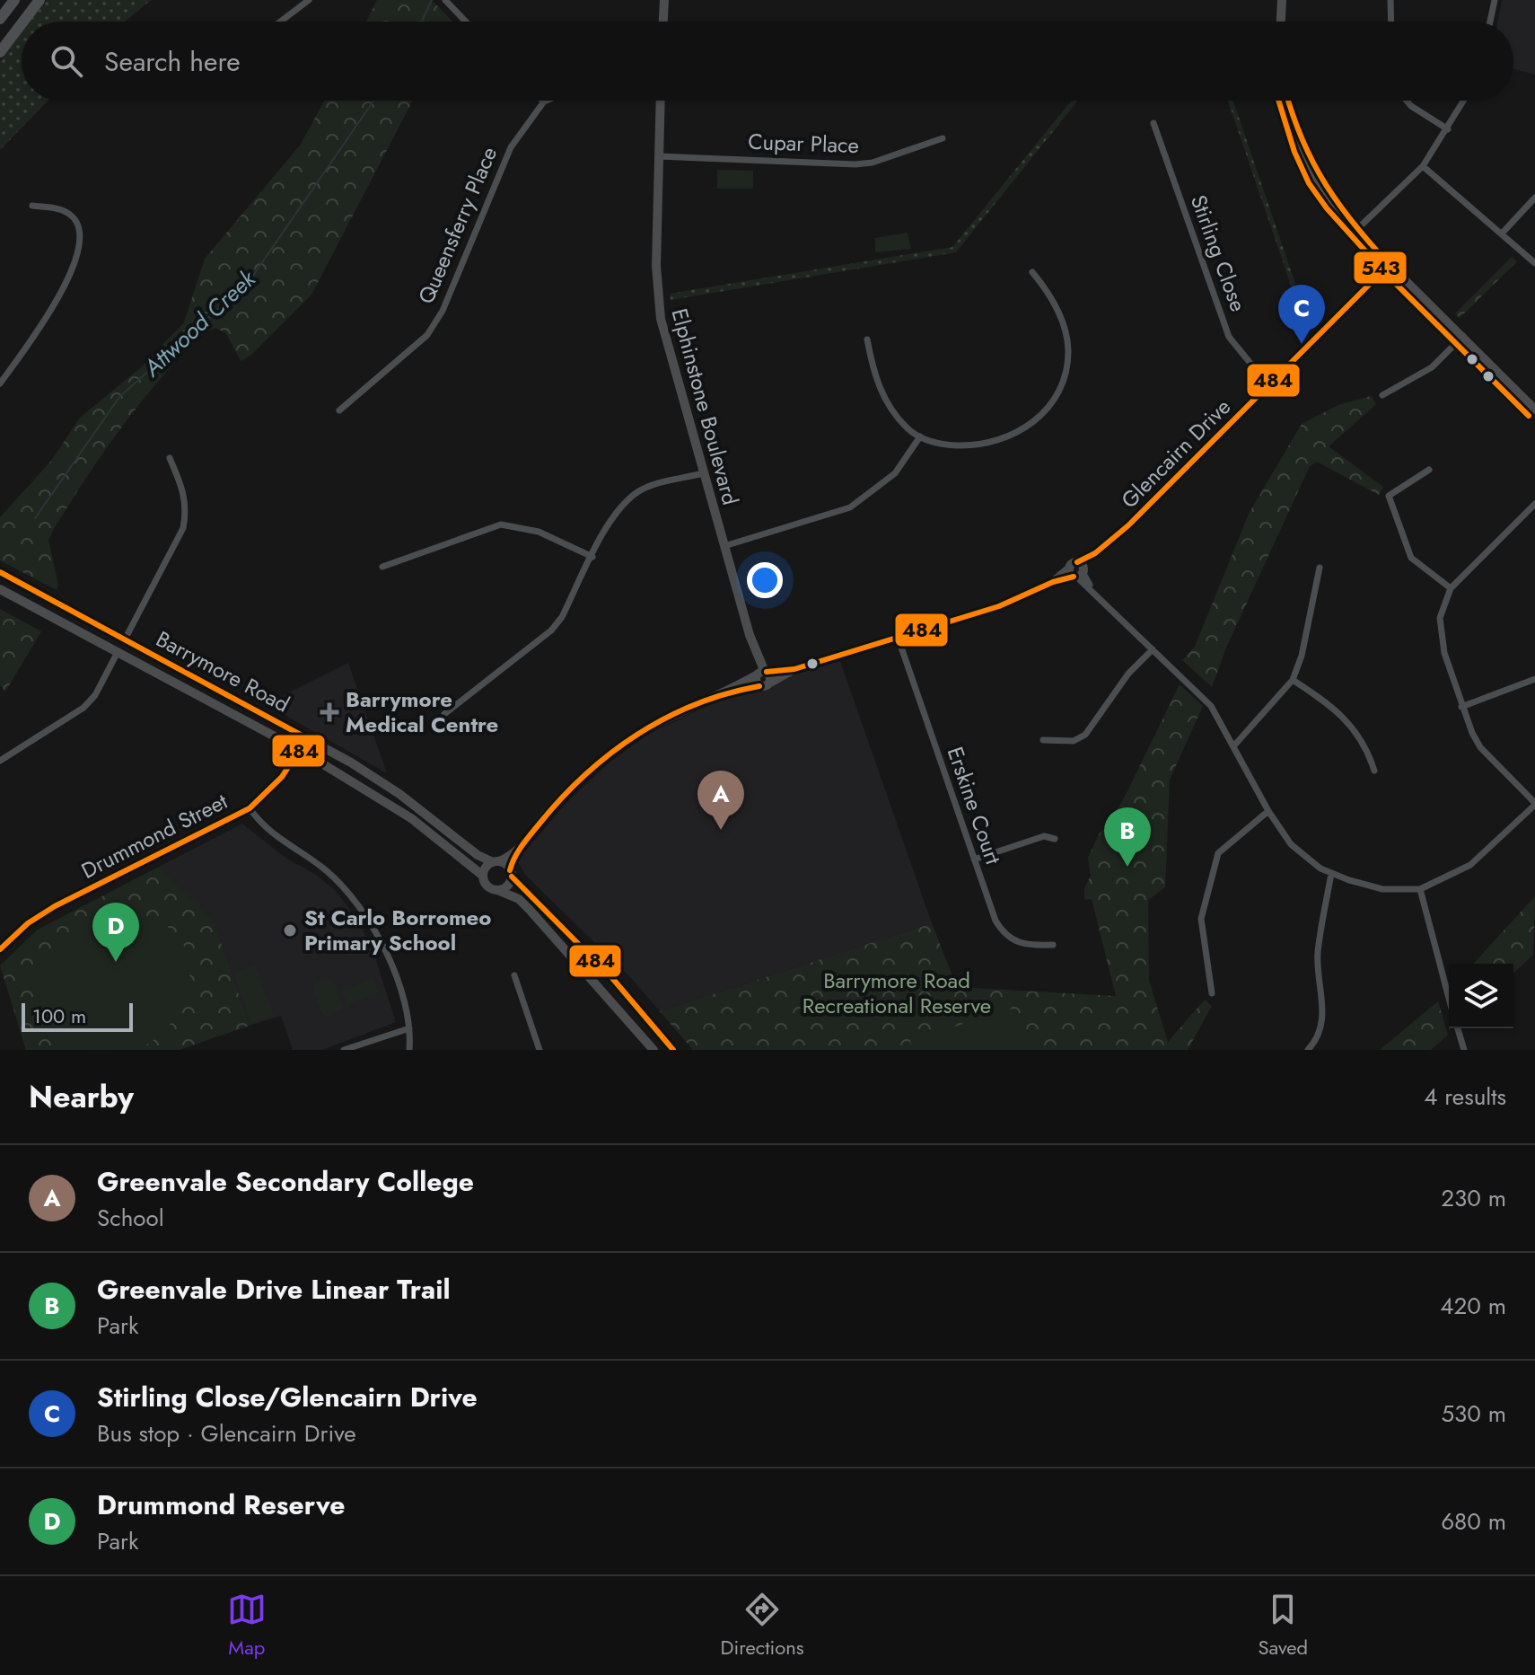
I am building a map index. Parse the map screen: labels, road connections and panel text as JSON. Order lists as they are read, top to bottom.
{
  "streets": {
    "street": [
      "Cupar Place",
      "Queensferry Place",
      "Stirling Close",
      "Elphinstone Boulevard",
      "Glencairn Drive",
      "Barrymore Road",
      "Erskine Court",
      "Drummond Street"
    ]
  },
  "crossings": [
    ["Cupar Place", "Elphinstone Boulevard"],
    ["Stirling Close", "Glencairn Drive"],
    ["Elphinstone Boulevard", "Glencairn Drive"],
    ["Glencairn Drive", "Barrymore Road"],
    ["Glencairn Drive", "Erskine Court"],
    ["Barrymore Road", "Drummond Street"]
  ],
  "water": ["Attwood Creek"],
  "parks": ["Barrymore Road Recreational Reserve"],
  "places": {
    "health": ["Barrymore Medical Centre"],
    "other": ["St Carlo Borromeo Primary School"]
  },
  "lines": ["transit line 484", "transit line 543"],
  "scale_bar": "100 m",
  "page": {
    "search": "Search here",
    "pins": [
      "C",
      "A",
      "B",
      "D"
    ],
    "scale": "100 m",
    "heading": ["Nearby", "4 results"],
    "list": [
      {
        "mark": "A",
        "name": "Greenvale Secondary College",
        "note": "School",
        "value": "230 m"
      },
      {
        "mark": "B",
        "name": "Greenvale Drive Linear Trail",
        "note": "Park",
        "value": "420 m"
      },
      {
        "mark": "C",
        "name": "Stirling Close/Glencairn Drive",
        "note": "Bus stop · Glencairn Drive",
        "value": "530 m"
      },
      {
        "mark": "D",
        "name": "Drummond Reserve",
        "note": "Park",
        "value": "680 m"
      }
    ],
    "nav": ["Map", "Directions", "Saved"]
  }
}
